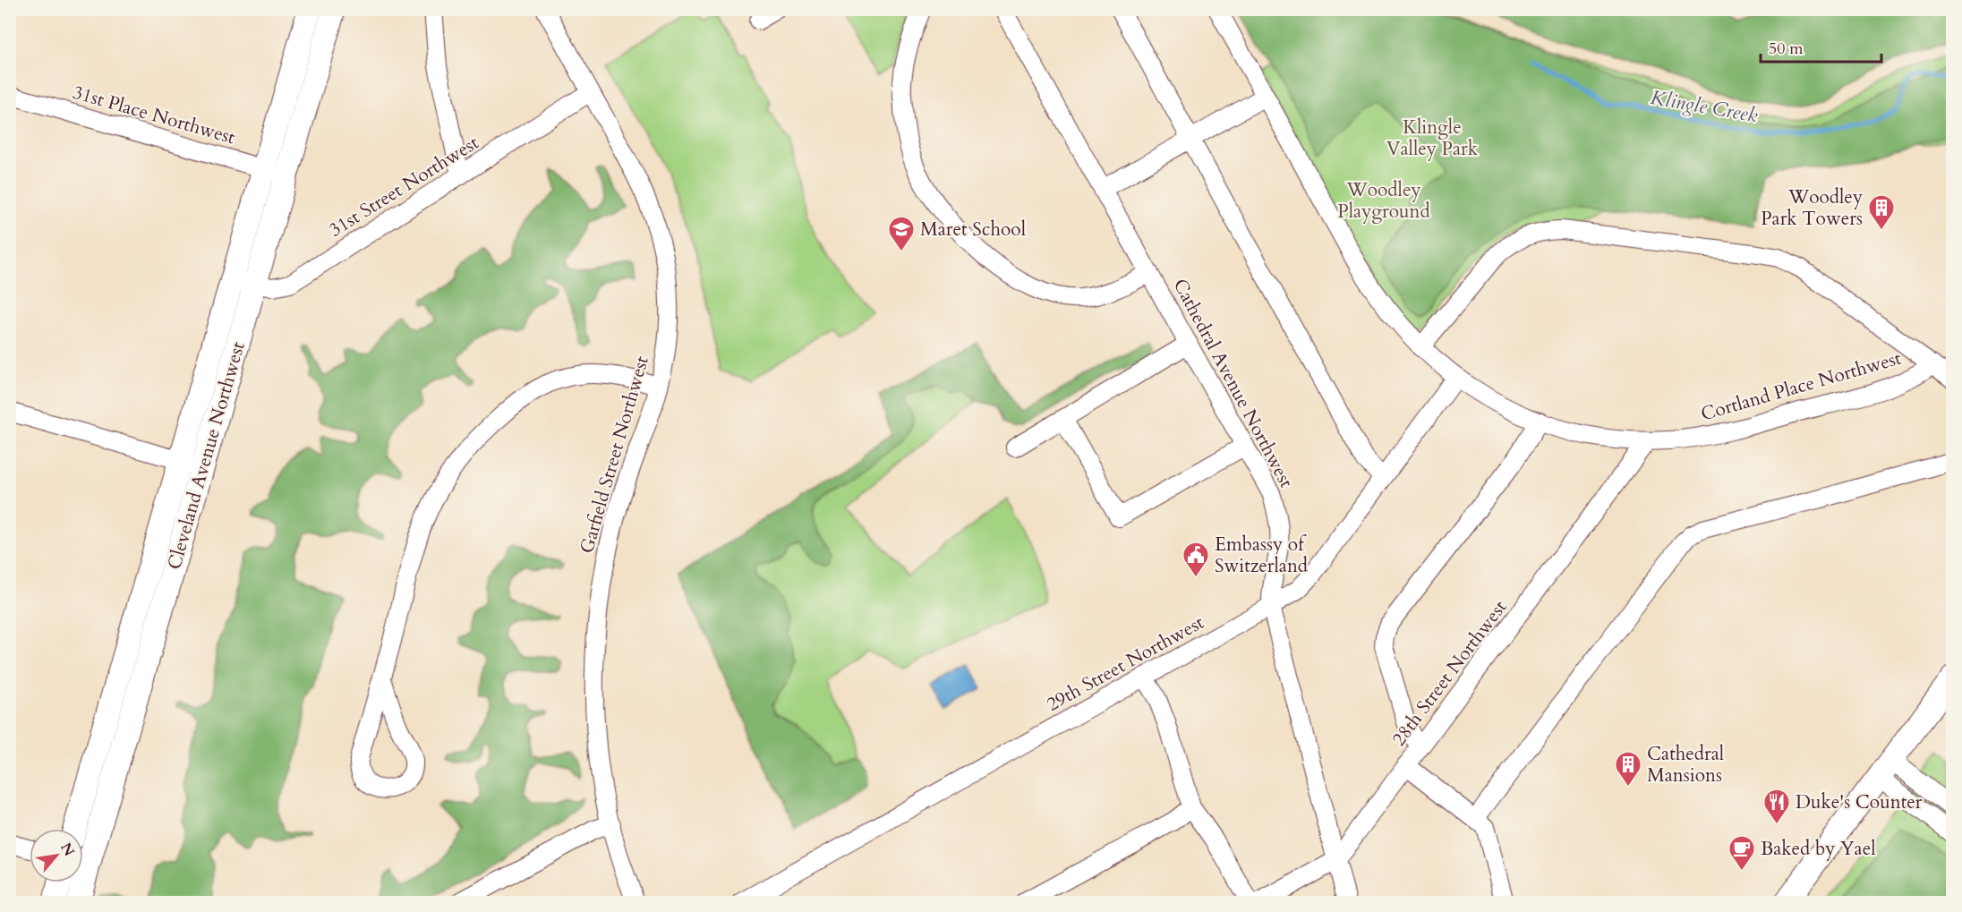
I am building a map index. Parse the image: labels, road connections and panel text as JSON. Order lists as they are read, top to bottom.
{
  "streets": {
    "main road": ["Cleveland Avenue Northwest"],
    "street": [
      "31st Place Northwest",
      "31st Street Northwest",
      "Cathedral Avenue Northwest",
      "Cortland Place Northwest",
      "Garfield Street Northwest",
      "29th Street Northwest",
      "28th Street Northwest"
    ]
  },
  "crossings": [
    ["31st Place Northwest", "Cleveland Avenue Northwest"],
    ["31st Street Northwest", "Garfield Street Northwest"],
    ["31st Street Northwest", "Cleveland Avenue Northwest"],
    ["Cathedral Avenue Northwest", "29th Street Northwest"],
    ["Cathedral Avenue Northwest", "28th Street Northwest"],
    ["Cortland Place Northwest", "29th Street Northwest"],
    ["Cortland Place Northwest", "28th Street Northwest"]
  ],
  "water": ["Klingle Creek"],
  "parks": ["Klingle Valley Park", "Woodley Playground"],
  "places": {
    "building": ["Woodley Park Towers", "Cathedral Mansions"],
    "school or university": ["Maret School"],
    "public building": ["Embassy of Switzerland"],
    "restaurant": ["Duke's Counter"],
    "cafe": ["Baked by Yael"]
  },
  "scale_bar": "50 m",
  "north": "top right"
}
